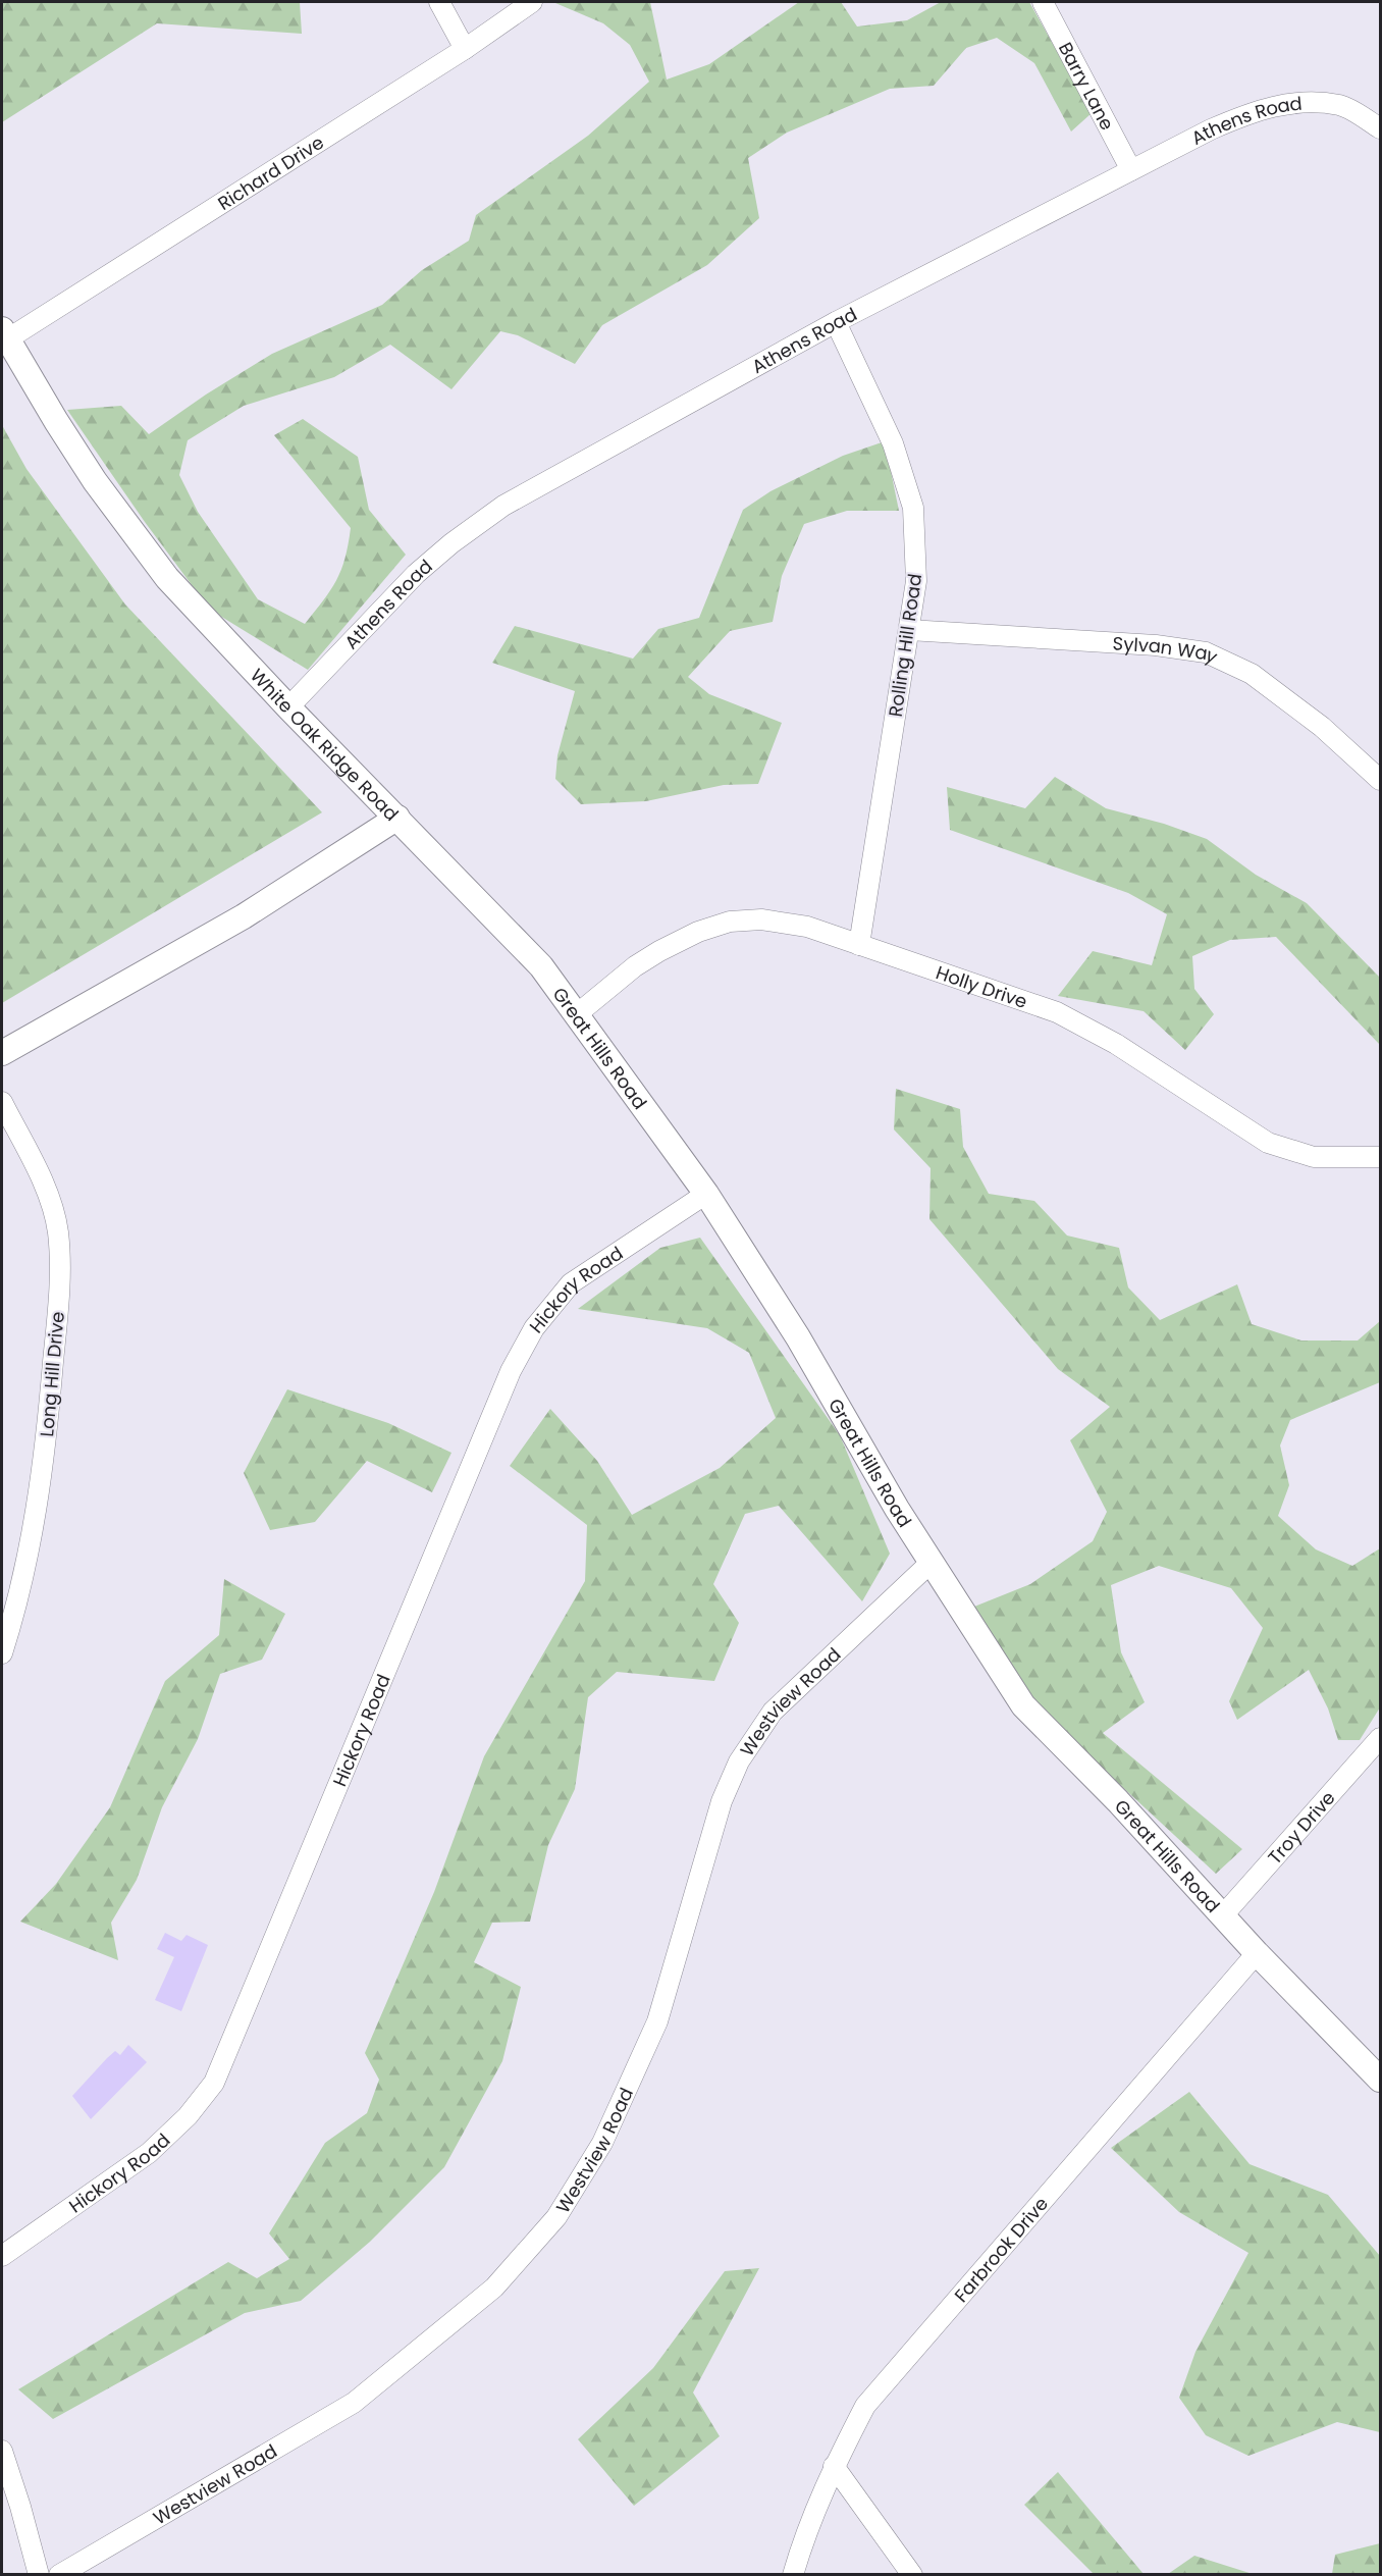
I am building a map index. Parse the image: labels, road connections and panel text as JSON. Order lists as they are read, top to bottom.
{
  "streets": {
    "street": [
      "Barry Lane",
      "Athens Road",
      "Richard Drive",
      "Rolling Hill Road",
      "Sylvan Way",
      "White Oak Ridge Road",
      "Holly Drive",
      "Great Hills Road",
      "Hickory Road",
      "Long Hill Drive",
      "Westview Road",
      "Troy Drive",
      "Farbrook Drive"
    ]
  },
  "crossings": [
    ["Barry Lane", "Athens Road"],
    ["Athens Road", "Rolling Hill Road"],
    ["Athens Road", "White Oak Ridge Road"],
    ["Richard Drive", "White Oak Ridge Road"],
    ["Rolling Hill Road", "Sylvan Way"],
    ["Rolling Hill Road", "Holly Drive"],
    ["White Oak Ridge Road", "Great Hills Road"],
    ["Holly Drive", "Great Hills Road"],
    ["Great Hills Road", "Hickory Road"],
    ["Great Hills Road", "Westview Road"],
    ["Great Hills Road", "Troy Drive"],
    ["Great Hills Road", "Farbrook Drive"]
  ]
}
